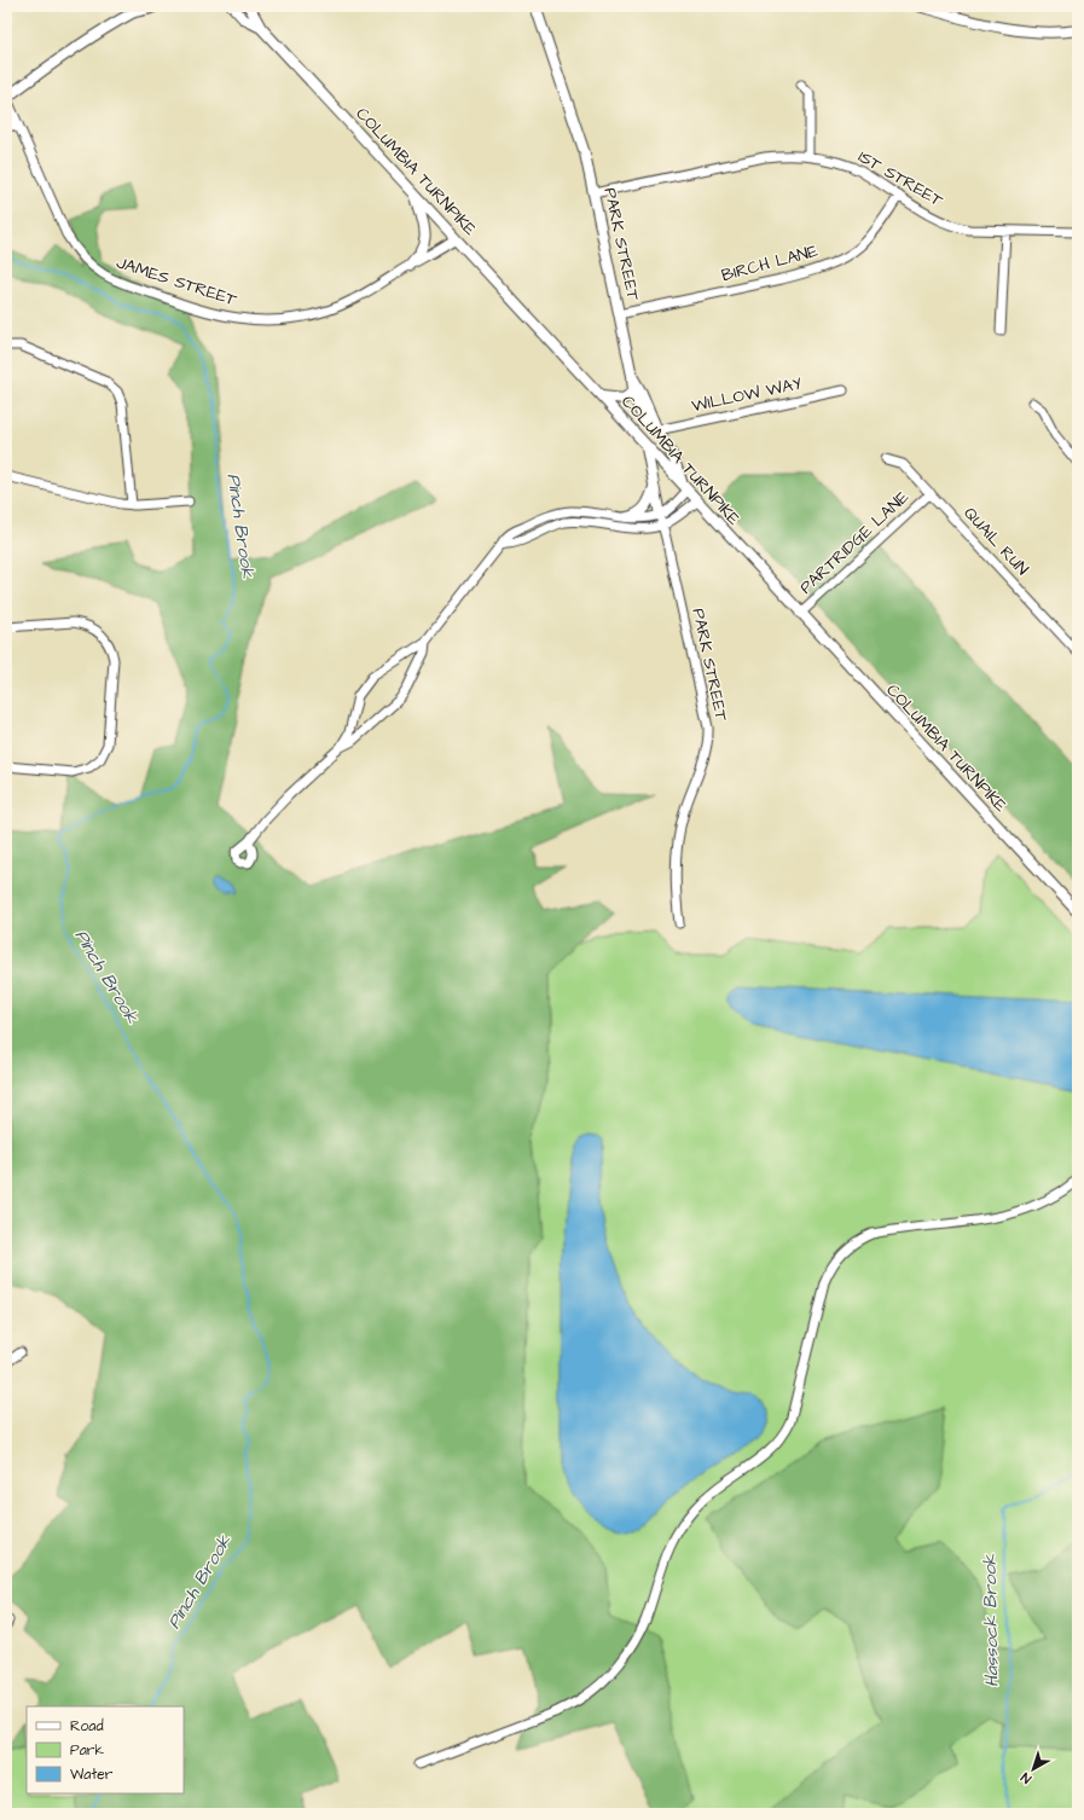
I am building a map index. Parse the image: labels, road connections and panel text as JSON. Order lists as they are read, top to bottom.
{
  "streets": {
    "main road": ["COLUMBIA TURNPIKE", "PARK STREET"],
    "street": [
      "1ST STREET",
      "BIRCH LANE",
      "JAMES STREET",
      "WILLOW WAY",
      "QUAIL RUN",
      "PARTRIDGE LANE"
    ]
  },
  "crossings": [
    ["COLUMBIA TURNPIKE", "PARK STREET"],
    ["COLUMBIA TURNPIKE", "JAMES STREET"],
    ["COLUMBIA TURNPIKE", "PARTRIDGE LANE"],
    ["1ST STREET", "PARK STREET"],
    ["1ST STREET", "BIRCH LANE"],
    ["PARK STREET", "BIRCH LANE"],
    ["PARK STREET", "WILLOW WAY"],
    ["QUAIL RUN", "PARTRIDGE LANE"]
  ],
  "water": ["Pinch Brook", "Hassock Brook"],
  "legend": ["Road", "Park", "Water"],
  "north": "bottom left"
}
